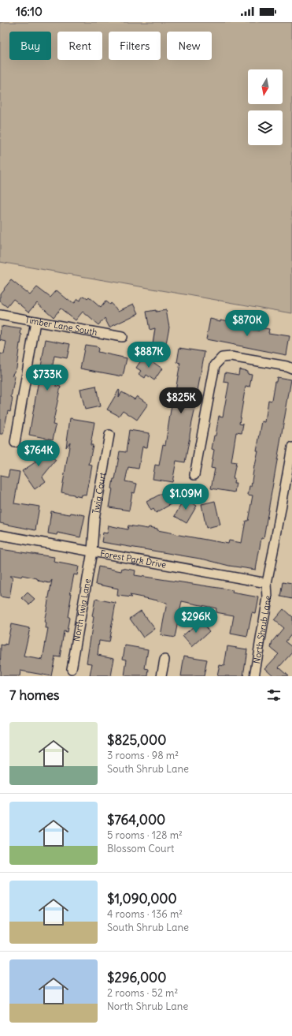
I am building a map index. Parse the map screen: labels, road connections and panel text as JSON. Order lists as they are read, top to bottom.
{
  "streets": {
    "street": [
      "Timber Lane South",
      "Twig Court",
      "Forest Park Drive",
      "North Twig Lane",
      "North Shrub Lane"
    ]
  },
  "crossings": [
    ["Twig Court", "Forest Park Drive"],
    ["Twig Court", "North Twig Lane"],
    ["Forest Park Drive", "North Twig Lane"],
    ["Forest Park Drive", "North Shrub Lane"]
  ],
  "north": "bottom",
  "page": {
    "status": "16:10",
    "chip": [
      "Buy",
      "Rent",
      "Filters",
      "New"
    ],
    "price": [
      "$870K",
      "$887K",
      "$733K",
      "$825K",
      "$764K",
      "$1.09M",
      "$296K"
    ],
    "heading": "7 homes",
    "list": [
      {
        "name": "$825,000",
        "note": "3 rooms · 98 m² · South Shrub Lane"
      },
      {
        "name": "$764,000",
        "note": "5 rooms · 128 m² · Blossom Court"
      },
      {
        "name": "$1,090,000",
        "note": "4 rooms · 136 m² · South Shrub Lane"
      },
      {
        "name": "$296,000",
        "note": "2 rooms · 52 m² · North Shrub Lane"
      }
    ]
  }
}
